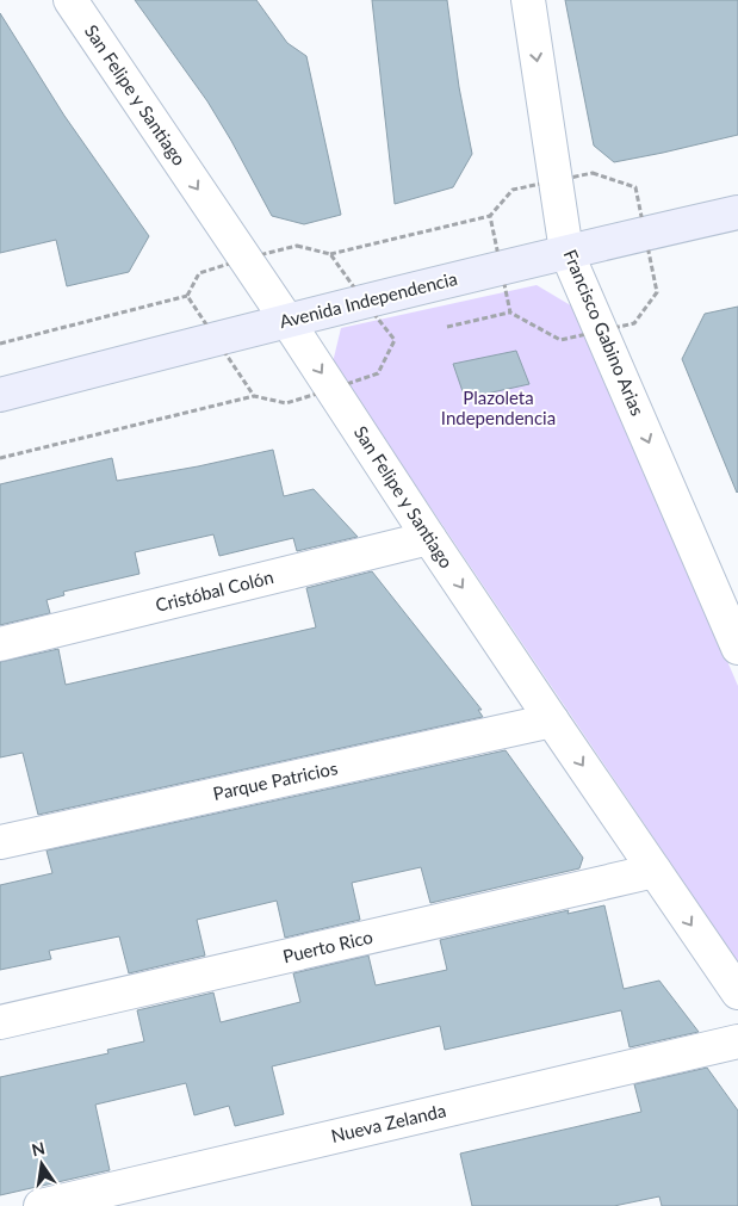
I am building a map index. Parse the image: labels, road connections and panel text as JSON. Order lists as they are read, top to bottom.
{
  "streets": {
    "main road": ["Avenida Independencia"],
    "street": [
      "San Felipe y Santiago",
      "Francisco Gabino Arias",
      "Cristóbal Colón",
      "Parque Patricios",
      "Puerto Rico",
      "Nueva Zelanda"
    ]
  },
  "crossings": [
    ["San Felipe y Santiago", "Avenida Independencia"],
    ["San Felipe y Santiago", "Cristóbal Colón"],
    ["San Felipe y Santiago", "Parque Patricios"],
    ["San Felipe y Santiago", "Puerto Rico"],
    ["Avenida Independencia", "Francisco Gabino Arias"]
  ],
  "one_way": ["San Felipe y Santiago", "Francisco Gabino Arias"],
  "parks": ["Plazoleta Independencia"],
  "north": "top"
}
